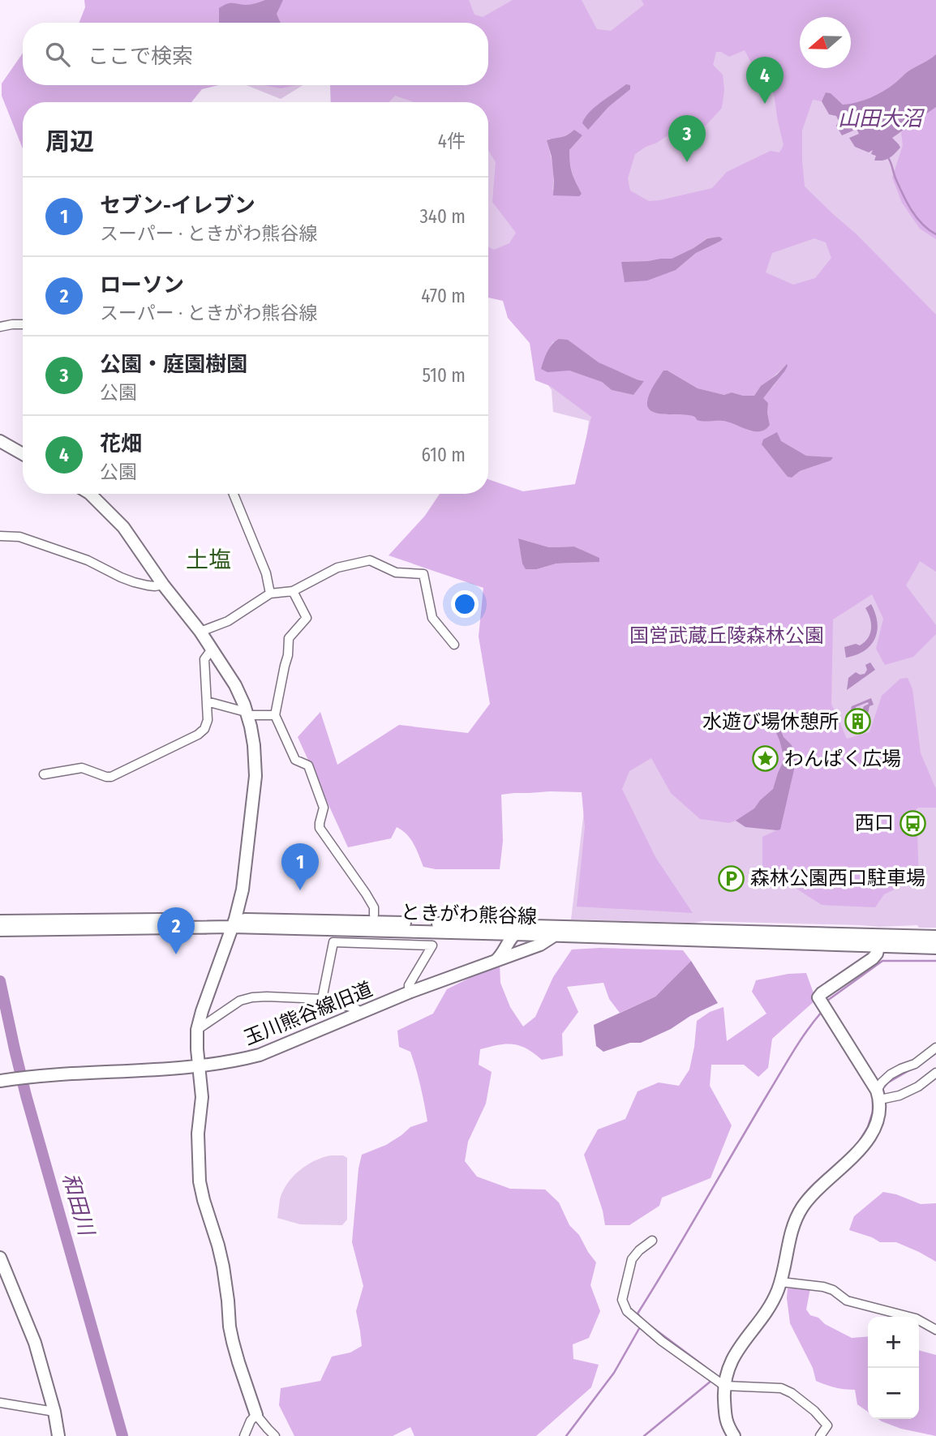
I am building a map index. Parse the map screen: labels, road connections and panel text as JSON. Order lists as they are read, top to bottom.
{
  "streets": {
    "street": ["ときがわ熊谷線", "玉川熊谷線旧道"]
  },
  "crossings": [
    ["ときがわ熊谷線", "玉川熊谷線旧道"]
  ],
  "districts": ["土塩"],
  "water": ["山田大沼", "和田川"],
  "parks": ["国営武蔵丘陵森林公園"],
  "places": {
    "building": ["水遊び場休憩所"],
    "place": ["わんぱく広場"],
    "bus stop": ["西口"],
    "parking": ["森林公園西口駐車場"]
  },
  "north": "left",
  "page": {
    "search": "ここで検索",
    "pins": [
      "4",
      "3",
      "1",
      "2"
    ],
    "heading": ["周辺", "4件"],
    "list": [
      {
        "mark": "1",
        "name": "セブン-イレブン",
        "note": "スーパー · ときがわ熊谷線",
        "value": "340 m"
      },
      {
        "mark": "2",
        "name": "ローソン",
        "note": "スーパー · ときがわ熊谷線",
        "value": "470 m"
      },
      {
        "mark": "3",
        "name": "公園・庭園樹園",
        "note": "公園",
        "value": "510 m"
      },
      {
        "mark": "4",
        "name": "花畑",
        "note": "公園",
        "value": "610 m"
      }
    ],
    "map_buttons": ["+", "−"]
  }
}
